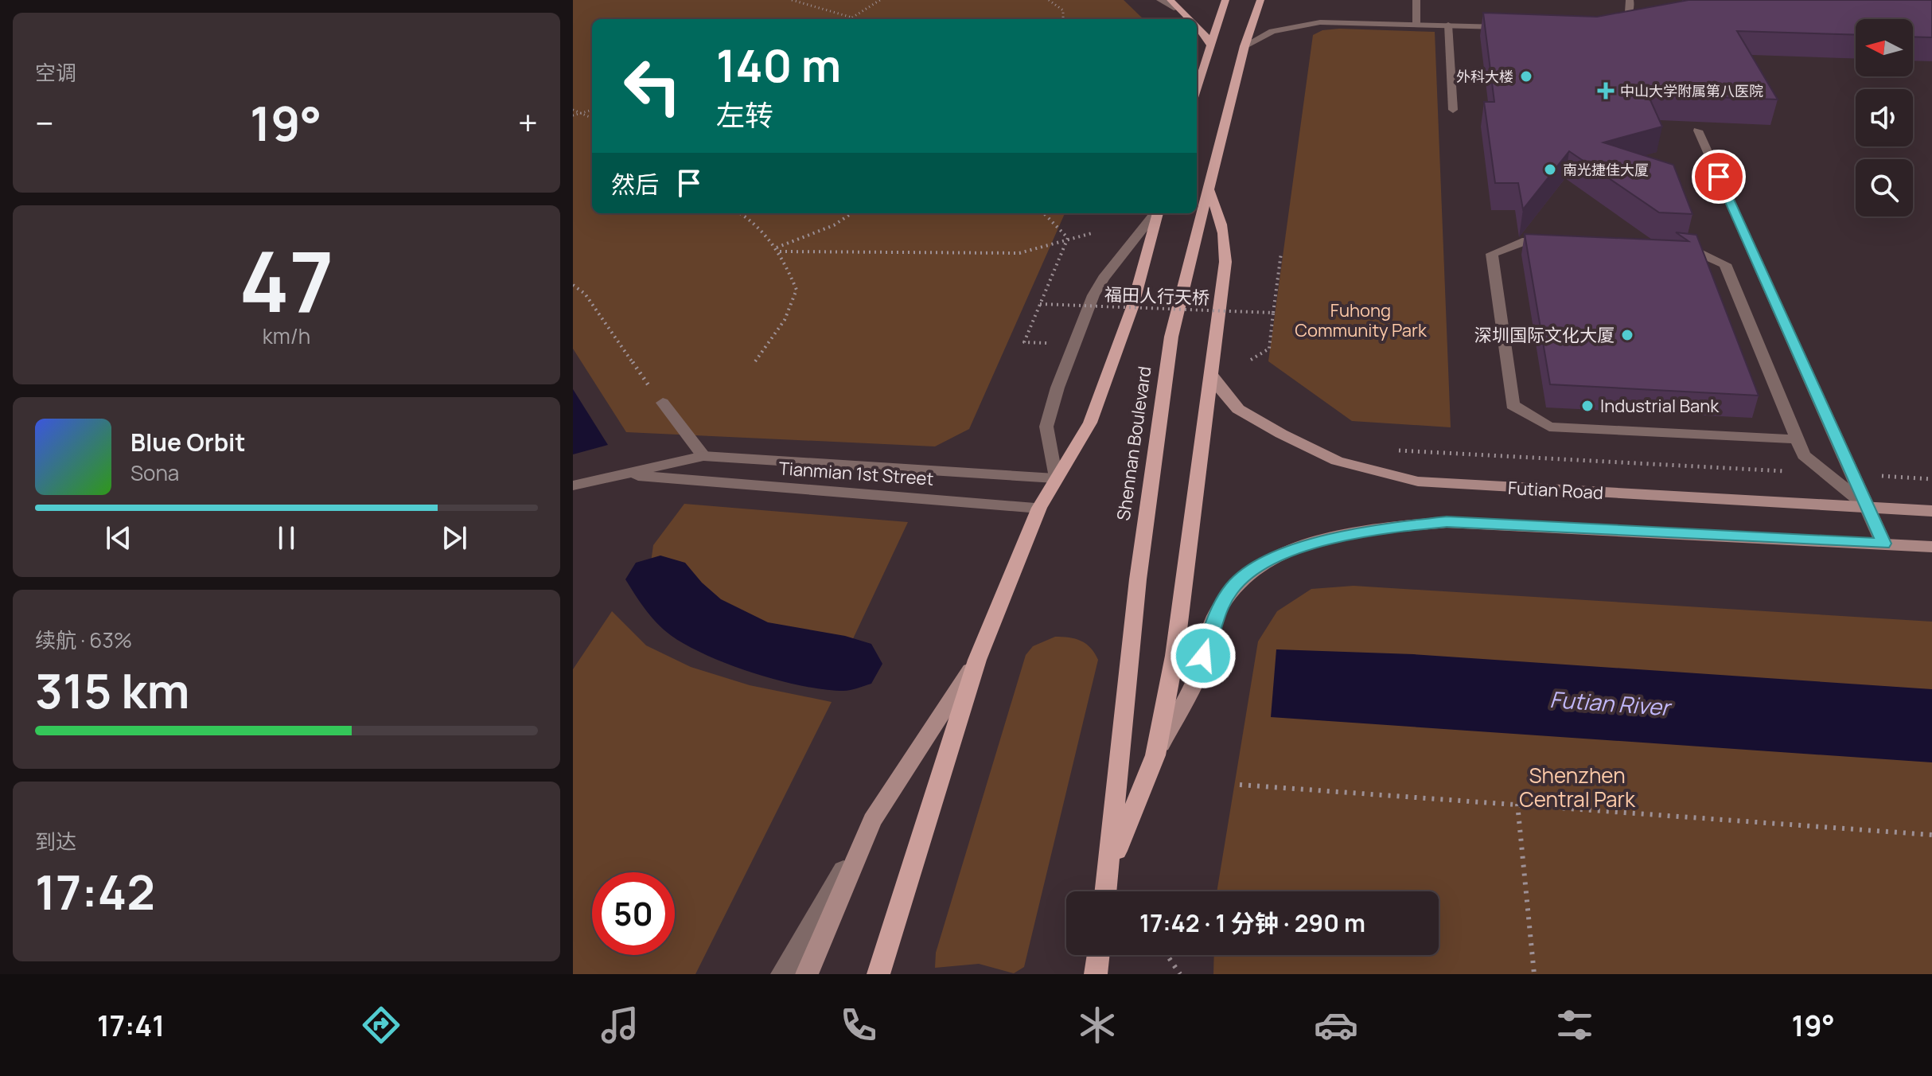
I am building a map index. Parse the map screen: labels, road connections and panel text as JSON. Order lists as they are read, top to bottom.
{
  "streets": {
    "main road": ["Shennan Boulevard", "Futian Road"],
    "street": ["Tianmian 1st Street"],
    "path": ["福田人行天桥"]
  },
  "crossings": [
    ["Shennan Boulevard", "Tianmian 1st Street"]
  ],
  "water": ["Futian River"],
  "parks": ["Fuhong Community Park", "Shenzhen Central Park"],
  "places": {
    "other": [
      "外科大楼",
      "南光捷佳大厦",
      "深圳国际文化大厦",
      "Industrial Bank"
    ],
    "health": ["中山大学附属第八医院"]
  },
  "north": "left",
  "page": {
    "tile": [
      "空调",
      ["47", "km/h"],
      ["续航 · 63%", "315 km"],
      ["到达", "17:42"]
    ],
    "turn": ["140 m", "左转"],
    "heat": ["−", "19°", "+"],
    "then": "然后",
    "song": ["Blue Orbit", "Sona"],
    "limit": "50",
    "trip": "17:42 · 1 分钟 · 290 m",
    "tabs": ["17:41", "19°"]
  }
}
